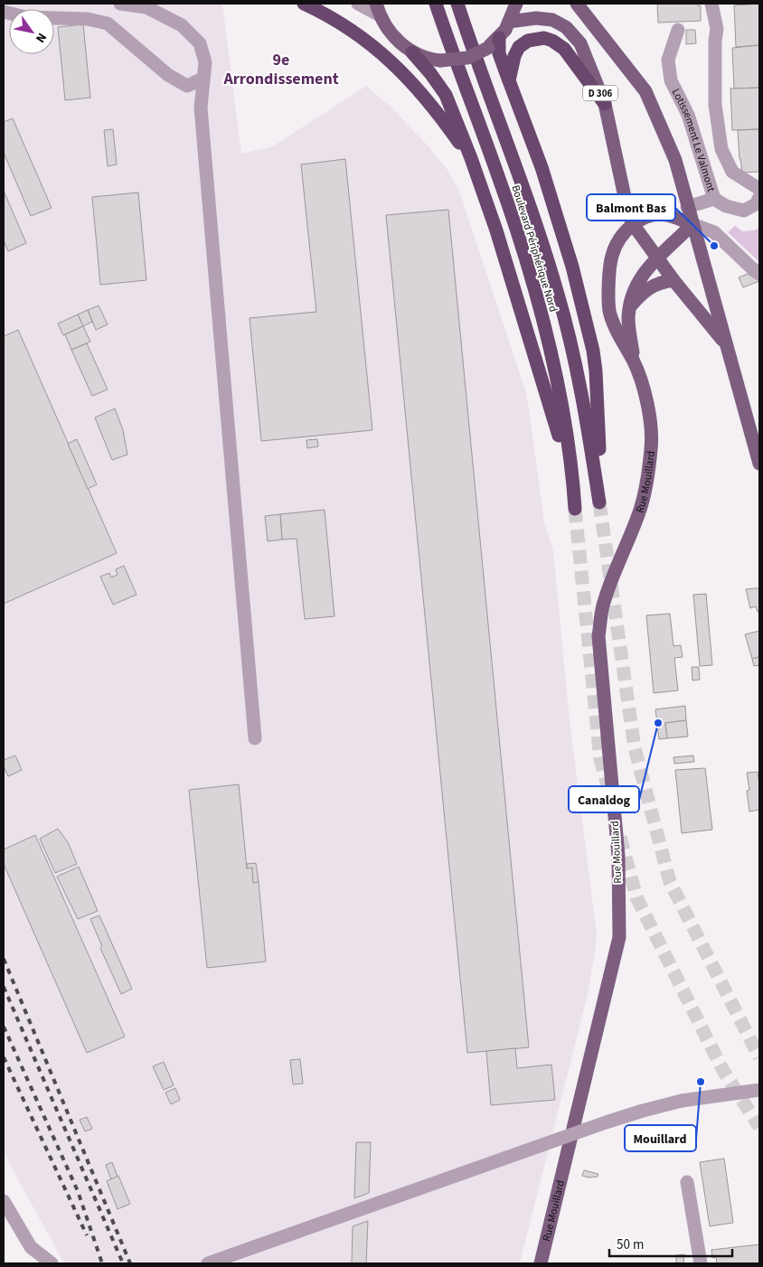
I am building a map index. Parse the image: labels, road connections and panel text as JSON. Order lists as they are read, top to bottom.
{
  "streets": {
    "highway": ["Boulevard Périphérique Nord"],
    "main road": ["D 306", "Rue Mouillard"],
    "street": ["Lotissement Le Valmont"]
  },
  "crossings": [
    ["D 306", "Rue Mouillard"]
  ],
  "districts": ["9e Arrondissement"],
  "places": ["Balmont Bas", "Canaldog", "Mouillard"],
  "scale_bar": "50 m",
  "north": "bottom right"
}
